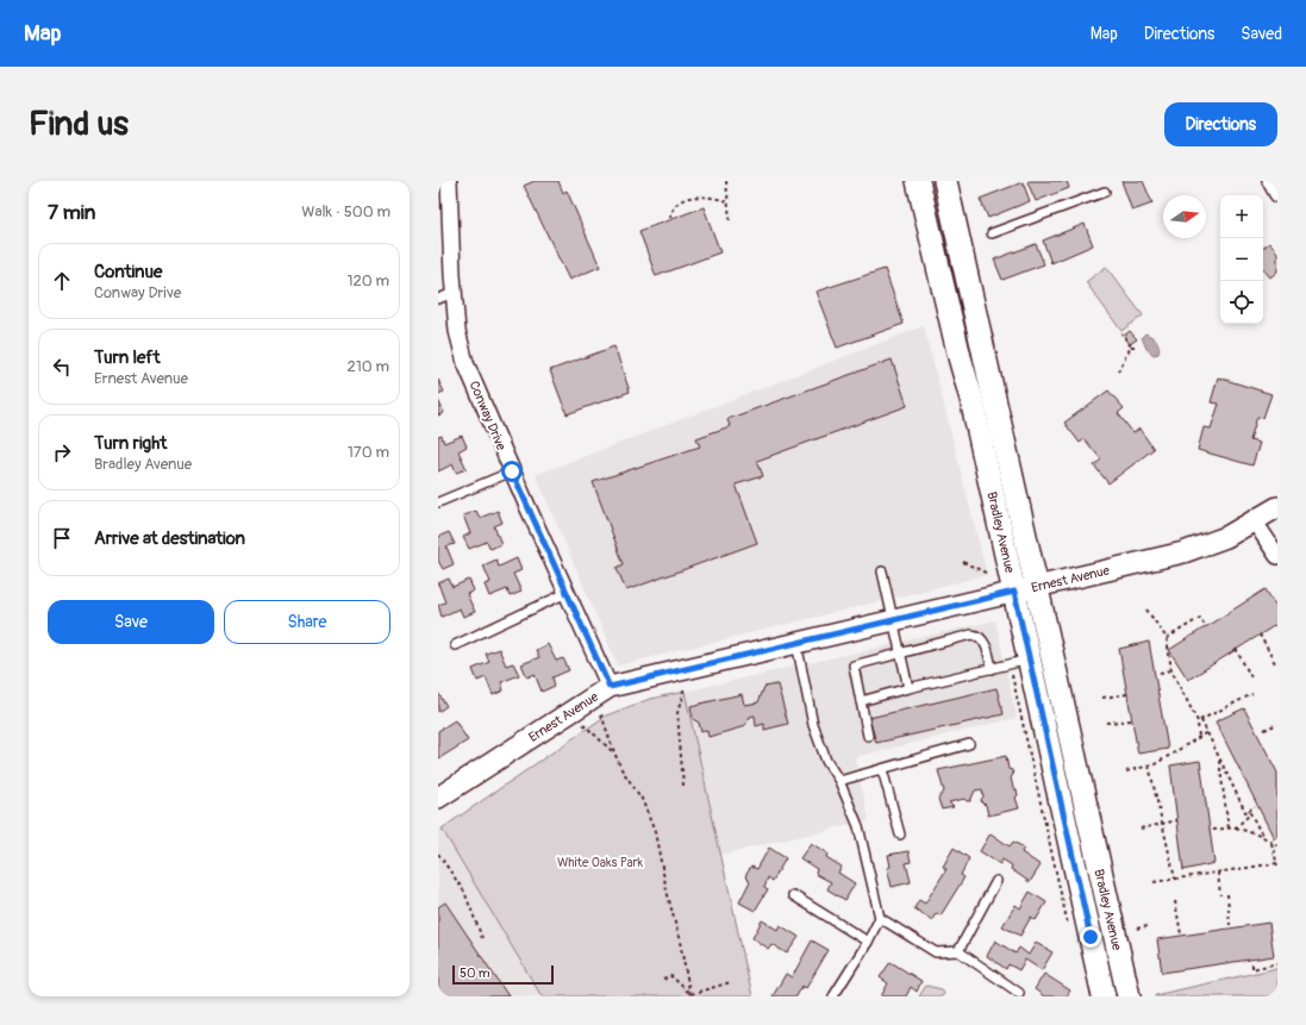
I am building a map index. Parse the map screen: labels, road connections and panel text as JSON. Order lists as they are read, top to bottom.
{
  "streets": {
    "main road": ["Bradley Avenue"],
    "street": ["Conway Drive", "Ernest Avenue"]
  },
  "crossings": [
    ["Conway Drive", "Ernest Avenue"],
    ["Bradley Avenue", "Ernest Avenue"]
  ],
  "parks": ["White Oaks Park"],
  "scale_bar": "50 m",
  "north": "right",
  "page": {
    "header": "Map",
    "nav": ["Map", "Directions", "Saved"],
    "buttons": [
      "Directions",
      ["Save", "Share"]
    ],
    "title": "Find us",
    "heading": ["7 min", "Walk · 500 m"],
    "map_buttons": ["+", "−"],
    "list": [
      ["Continue", "Conway Drive", "120 m"],
      ["Turn left", "Ernest Avenue", "210 m"],
      ["Turn right", "Bradley Avenue", "170 m"],
      "Arrive at destination"
    ],
    "scale": "50 m"
  }
}
